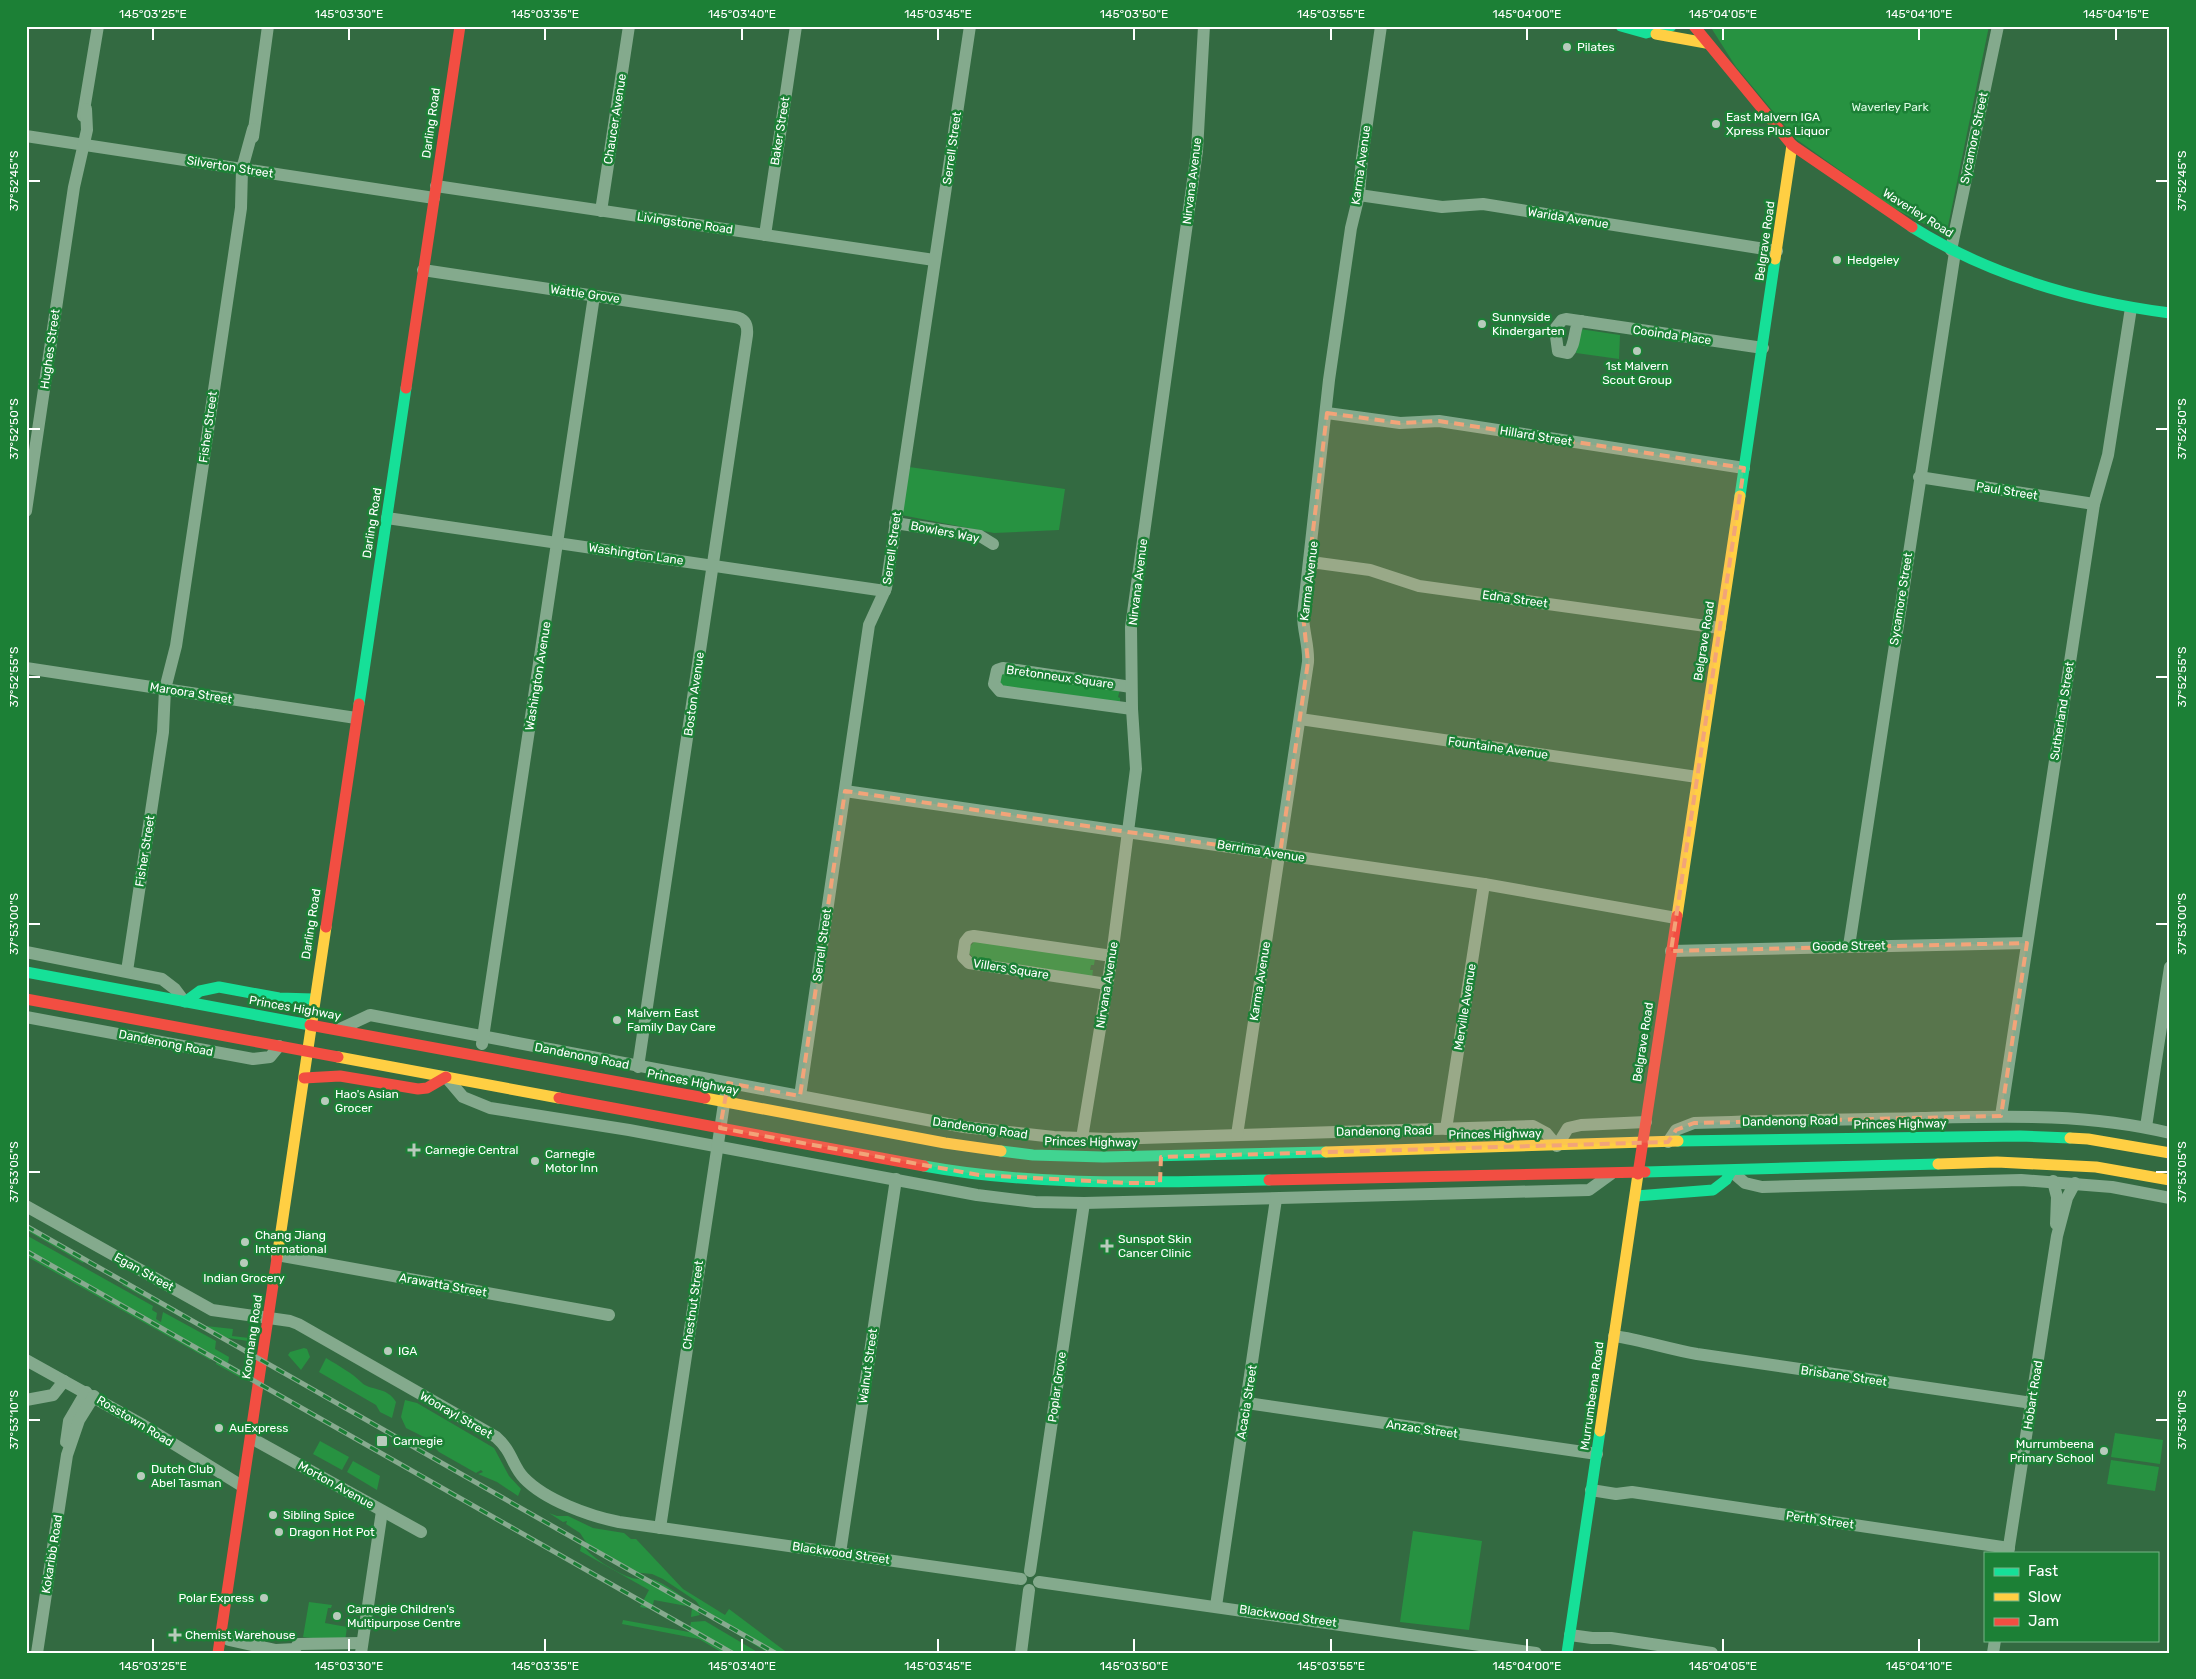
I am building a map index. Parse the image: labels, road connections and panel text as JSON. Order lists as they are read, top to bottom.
{
  "streets": {
    "main road": [
      "Darling Road",
      "Waverley Road",
      "Belgrave Road",
      "Princes Highway",
      "Koornang Road",
      "Murrumbeena Road"
    ],
    "street": [
      "Chaucer Avenue",
      "Baker Street",
      "Sycamore Street",
      "Serrell Street",
      "Karma Avenue",
      "Silverton Street",
      "Nirvana Avenue",
      "Warida Avenue",
      "Livingstone Road",
      "Wattle Grove",
      "Cooinda Place",
      "Hughes Street",
      "Fisher Street",
      "Hillard Street",
      "Paul Street",
      "Bowlers Way",
      "Washington Lane",
      "Edna Street",
      "Washington Avenue",
      "Bretonneux Square",
      "Maroora Street",
      "Boston Avenue",
      "Sutherland Street",
      "Fountaine Avenue",
      "Berrima Avenue",
      "Goode Street",
      "Villers Square",
      "Merville Avenue",
      "Dandenong Road",
      "Egan Street",
      "Arawatta Street",
      "Chestnut Street",
      "Walnut Street",
      "Brisbane Street",
      "Poplar Grove",
      "Hobart Road",
      "Acacia Street",
      "Woorayl Street",
      "Rosstown Road",
      "Anzac Street",
      "Morton Avenue",
      "Perth Street",
      "Blackwood Street",
      "Kokaribb Road"
    ]
  },
  "crossings": [
    ["Chaucer Avenue", "Livingstone Road"],
    ["Darling Road", "Silverton Street"],
    ["Darling Road", "Livingstone Road"],
    ["Darling Road", "Wattle Grove"],
    ["Darling Road", "Washington Lane"],
    ["Darling Road", "Maroora Street"],
    ["Darling Road", "Princes Highway"],
    ["Darling Road", "Koornang Road"],
    ["Baker Street", "Livingstone Road"],
    ["Sycamore Street", "Waverley Road"],
    ["Sycamore Street", "Paul Street"],
    ["Sycamore Street", "Goode Street"],
    ["Serrell Street", "Livingstone Road"],
    ["Serrell Street", "Bowlers Way"],
    ["Serrell Street", "Washington Lane"],
    ["Serrell Street", "Berrima Avenue"],
    ["Serrell Street", "Dandenong Road"],
    ["Karma Avenue", "Warida Avenue"],
    ["Karma Avenue", "Hillard Street"],
    ["Karma Avenue", "Edna Street"],
    ["Karma Avenue", "Fountaine Avenue"],
    ["Karma Avenue", "Berrima Avenue"],
    ["Karma Avenue", "Dandenong Road"],
    ["Silverton Street", "Livingstone Road"],
    ["Silverton Street", "Hughes Street"],
    ["Silverton Street", "Fisher Street"],
    ["Nirvana Avenue", "Bretonneux Square"],
    ["Nirvana Avenue", "Berrima Avenue"],
    ["Nirvana Avenue", "Villers Square"],
    ["Nirvana Avenue", "Dandenong Road"],
    ["Waverley Road", "Belgrave Road"],
    ["Waverley Road", "Sutherland Street"],
    ["Warida Avenue", "Belgrave Road"],
    ["Belgrave Road", "Cooinda Place"],
    ["Belgrave Road", "Hillard Street"],
    ["Belgrave Road", "Edna Street"],
    ["Belgrave Road", "Fountaine Avenue"],
    ["Belgrave Road", "Berrima Avenue"],
    ["Belgrave Road", "Goode Street"],
    ["Belgrave Road", "Princes Highway"],
    ["Belgrave Road", "Murrumbeena Road"],
    ["Wattle Grove", "Washington Avenue"],
    ["Wattle Grove", "Boston Avenue"],
    ["Fisher Street", "Maroora Street"],
    ["Paul Street", "Sutherland Street"],
    ["Washington Lane", "Washington Avenue"],
    ["Washington Lane", "Boston Avenue"],
    ["Washington Avenue", "Princes Highway"],
    ["Washington Avenue", "Dandenong Road"],
    ["Boston Avenue", "Dandenong Road"],
    ["Sutherland Street", "Goode Street"],
    ["Sutherland Street", "Dandenong Road"],
    ["Berrima Avenue", "Merville Avenue"],
    ["Merville Avenue", "Dandenong Road"],
    ["Princes Highway", "Dandenong Road"],
    ["Princes Highway", "Chestnut Street"],
    ["Princes Highway", "Koornang Road"],
    ["Princes Highway", "Murrumbeena Road"],
    ["Dandenong Road", "Chestnut Street"],
    ["Egan Street", "Koornang Road"],
    ["Egan Street", "Woorayl Street"],
    ["Arawatta Street", "Koornang Road"],
    ["Chestnut Street", "Woorayl Street"],
    ["Chestnut Street", "Blackwood Street"],
    ["Koornang Road", "Woorayl Street"],
    ["Koornang Road", "Rosstown Road"],
    ["Koornang Road", "Morton Avenue"],
    ["Walnut Street", "Blackwood Street"],
    ["Brisbane Street", "Hobart Road"],
    ["Brisbane Street", "Murrumbeena Road"],
    ["Poplar Grove", "Blackwood Street"],
    ["Hobart Road", "Perth Street"],
    ["Murrumbeena Road", "Anzac Street"],
    ["Murrumbeena Road", "Perth Street"],
    ["Acacia Street", "Anzac Street"],
    ["Acacia Street", "Blackwood Street"],
    ["Woorayl Street", "Blackwood Street"],
    ["Rosstown Road", "Kokaribb Road"]
  ],
  "parks": ["Waverley Park"],
  "places": {
    "other": [
      "Pilates",
      "East Malvern IGA Xpress Plus Liquor",
      "Hedgeley",
      "Sunnyside Kindergarten",
      "1st Malvern Scout Group",
      "Malvern East Family Day Care",
      "Hao's Asian Grocer",
      "Carnegie Motor Inn",
      "Chang Jiang International",
      "Indian Grocery",
      "IGA",
      "AuExpress",
      "Murrumbeena Primary School",
      "Dutch Club Abel Tasman",
      "Sibling Spice",
      "Dragon Hot Pot",
      "Polar Express",
      "Carnegie Children's Multipurpose Centre"
    ],
    "health": ["Carnegie Central", "Sunspot Skin Cancer Clinic", "Chemist Warehouse"],
    "transit": ["Carnegie"]
  },
  "legend": ["Fast", "Slow", "Jam"],
  "coordinates": [
    "145°03'25\"E",
    "145°03'30\"E",
    "145°03'35\"E",
    "145°03'40\"E",
    "145°03'45\"E",
    "145°03'50\"E",
    "145°03'55\"E",
    "145°04'00\"E",
    "145°04'05\"E",
    "145°04'10\"E",
    "145°04'15\"E",
    "37°52'45\"S",
    "37°52'50\"S",
    "37°52'55\"S",
    "37°53'00\"S",
    "37°53'05\"S",
    "37°53'10\"S"
  ]
}
